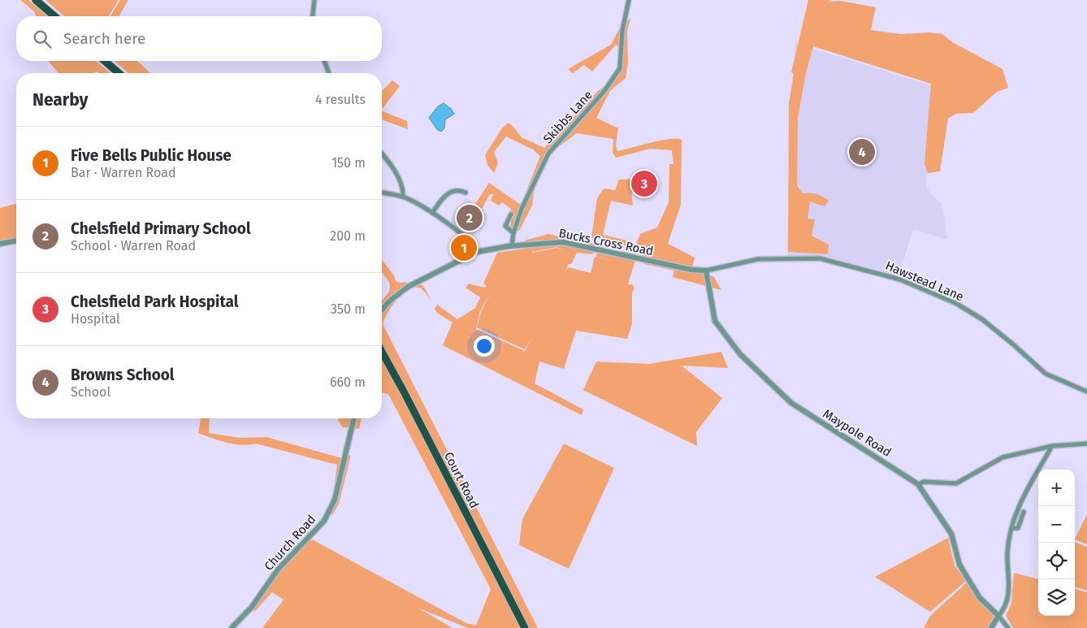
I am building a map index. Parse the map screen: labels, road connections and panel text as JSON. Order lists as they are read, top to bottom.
{
  "streets": {
    "main road": ["Court Road"],
    "street": [
      "Skibbs Lane",
      "Bucks Cross Road",
      "Hawstead Lane",
      "Maypole Road",
      "Church Road"
    ]
  },
  "crossings": [
    ["Skibbs Lane", "Bucks Cross Road"],
    ["Bucks Cross Road", "Hawstead Lane"],
    ["Bucks Cross Road", "Maypole Road"],
    ["Hawstead Lane", "Maypole Road"]
  ],
  "page": {
    "search": "Search here",
    "heading": ["Nearby", "4 results"],
    "list": [
      {
        "mark": "1",
        "name": "Five Bells Public House",
        "note": "Bar · Warren Road",
        "value": "150 m"
      },
      {
        "mark": "2",
        "name": "Chelsfield Primary School",
        "note": "School · Warren Road",
        "value": "200 m"
      },
      {
        "mark": "3",
        "name": "Chelsfield Park Hospital",
        "note": "Hospital",
        "value": "350 m"
      },
      {
        "mark": "4",
        "name": "Browns School",
        "note": "School",
        "value": "660 m"
      }
    ],
    "pins": [
      "4",
      "3",
      "2",
      "1"
    ],
    "map_buttons": ["+", "−"]
  }
}
